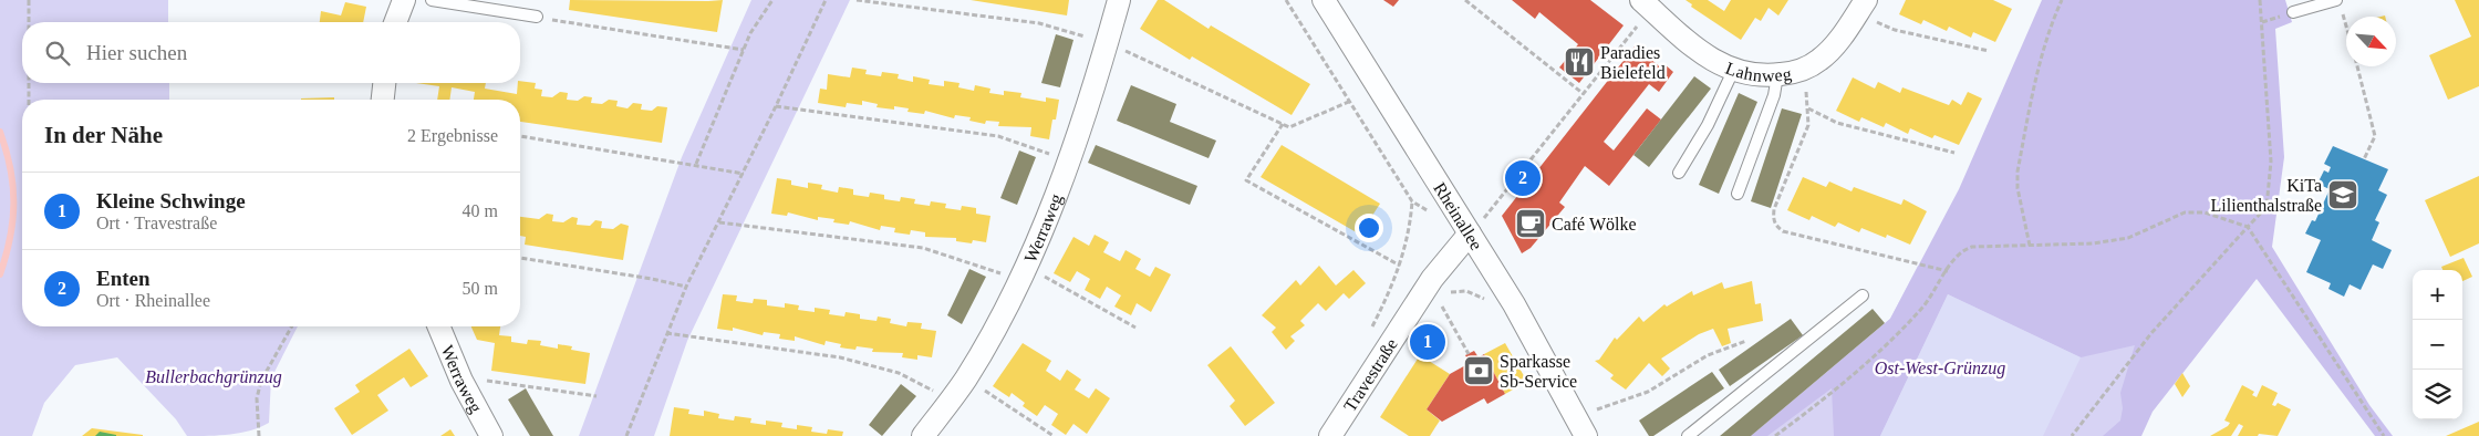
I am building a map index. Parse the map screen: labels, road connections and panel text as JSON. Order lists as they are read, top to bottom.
{
  "streets": {
    "street": [
      "Lahnweg",
      "Rheinallee",
      "Werraweg",
      "Travestraße"
    ]
  },
  "crossings": [
    ["Rheinallee", "Travestraße"]
  ],
  "parks": ["Ost-West-Grünzug", "Bullerbachgrünzug"],
  "places": {
    "restaurant": ["Paradies Bielefeld"],
    "school or university": ["KiTa Lilienthalstraße"],
    "cafe": ["Café Wölke"],
    "bank": ["Sparkasse Sb-Service"]
  },
  "north": "bottom right",
  "page": {
    "search": "Hier suchen",
    "heading": ["In der Nähe", "2 Ergebnisse"],
    "pins": ["2", "1"],
    "list": [
      {
        "mark": "1",
        "name": "Kleine Schwinge",
        "note": "Ort · Travestraße",
        "value": "40 m"
      },
      {
        "mark": "2",
        "name": "Enten",
        "note": "Ort · Rheinallee",
        "value": "50 m"
      }
    ],
    "map_buttons": ["+", "−"]
  }
}
